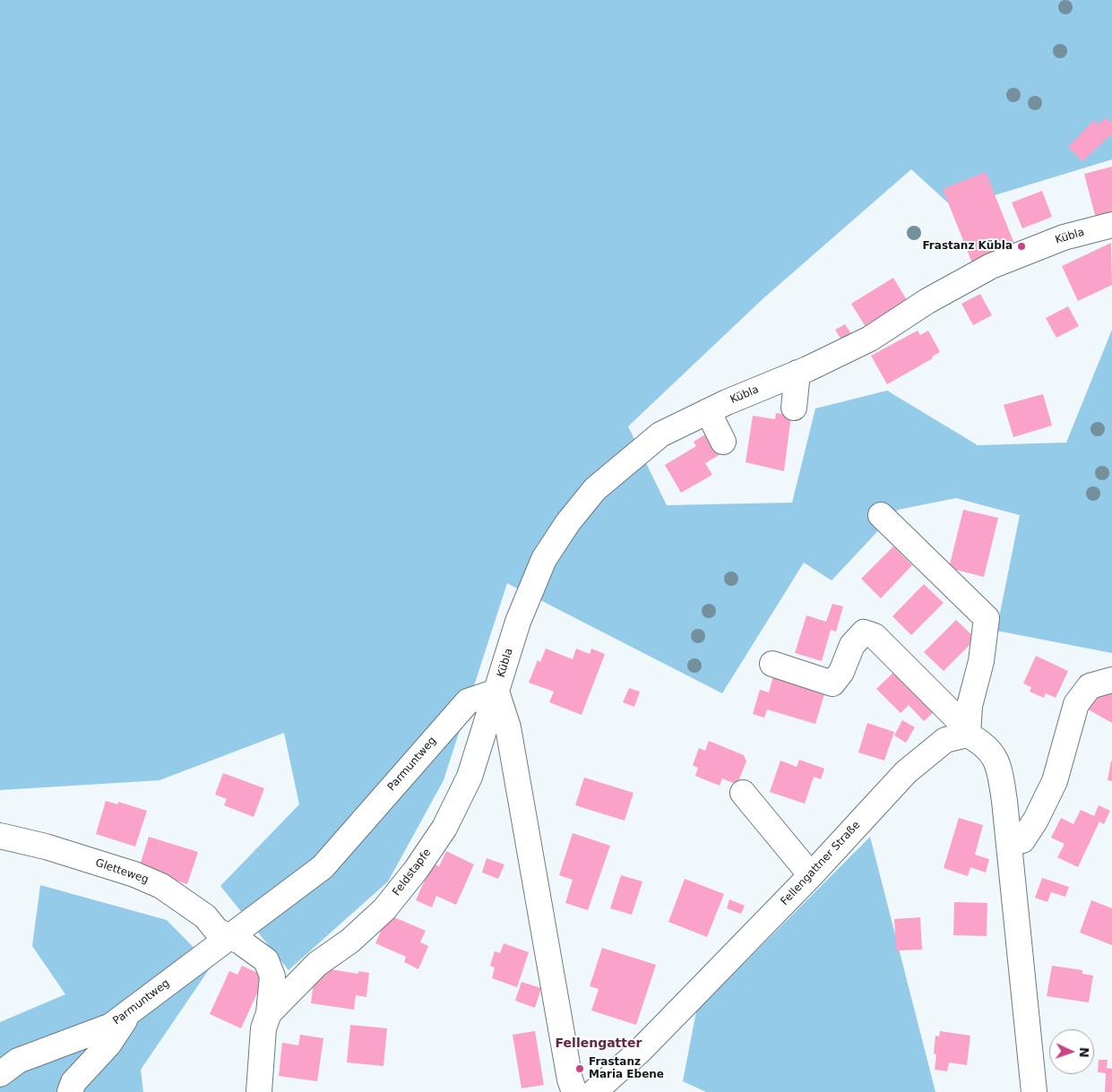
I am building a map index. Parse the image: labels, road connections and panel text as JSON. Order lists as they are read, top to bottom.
{
  "streets": {
    "street": [
      "Kübla",
      "Parmuntweg",
      "Fellengattner Straße",
      "Gletteweg",
      "Feldstapfe"
    ]
  },
  "crossings": [
    ["Kübla", "Parmuntweg"],
    ["Kübla", "Feldstapfe"],
    ["Parmuntweg", "Gletteweg"],
    ["Parmuntweg", "Feldstapfe"],
    ["Gletteweg", "Feldstapfe"]
  ],
  "districts": ["Fellengatter"],
  "places": ["Frastanz Kübla", "Frastanz Maria Ebene"],
  "north": "right"
}
